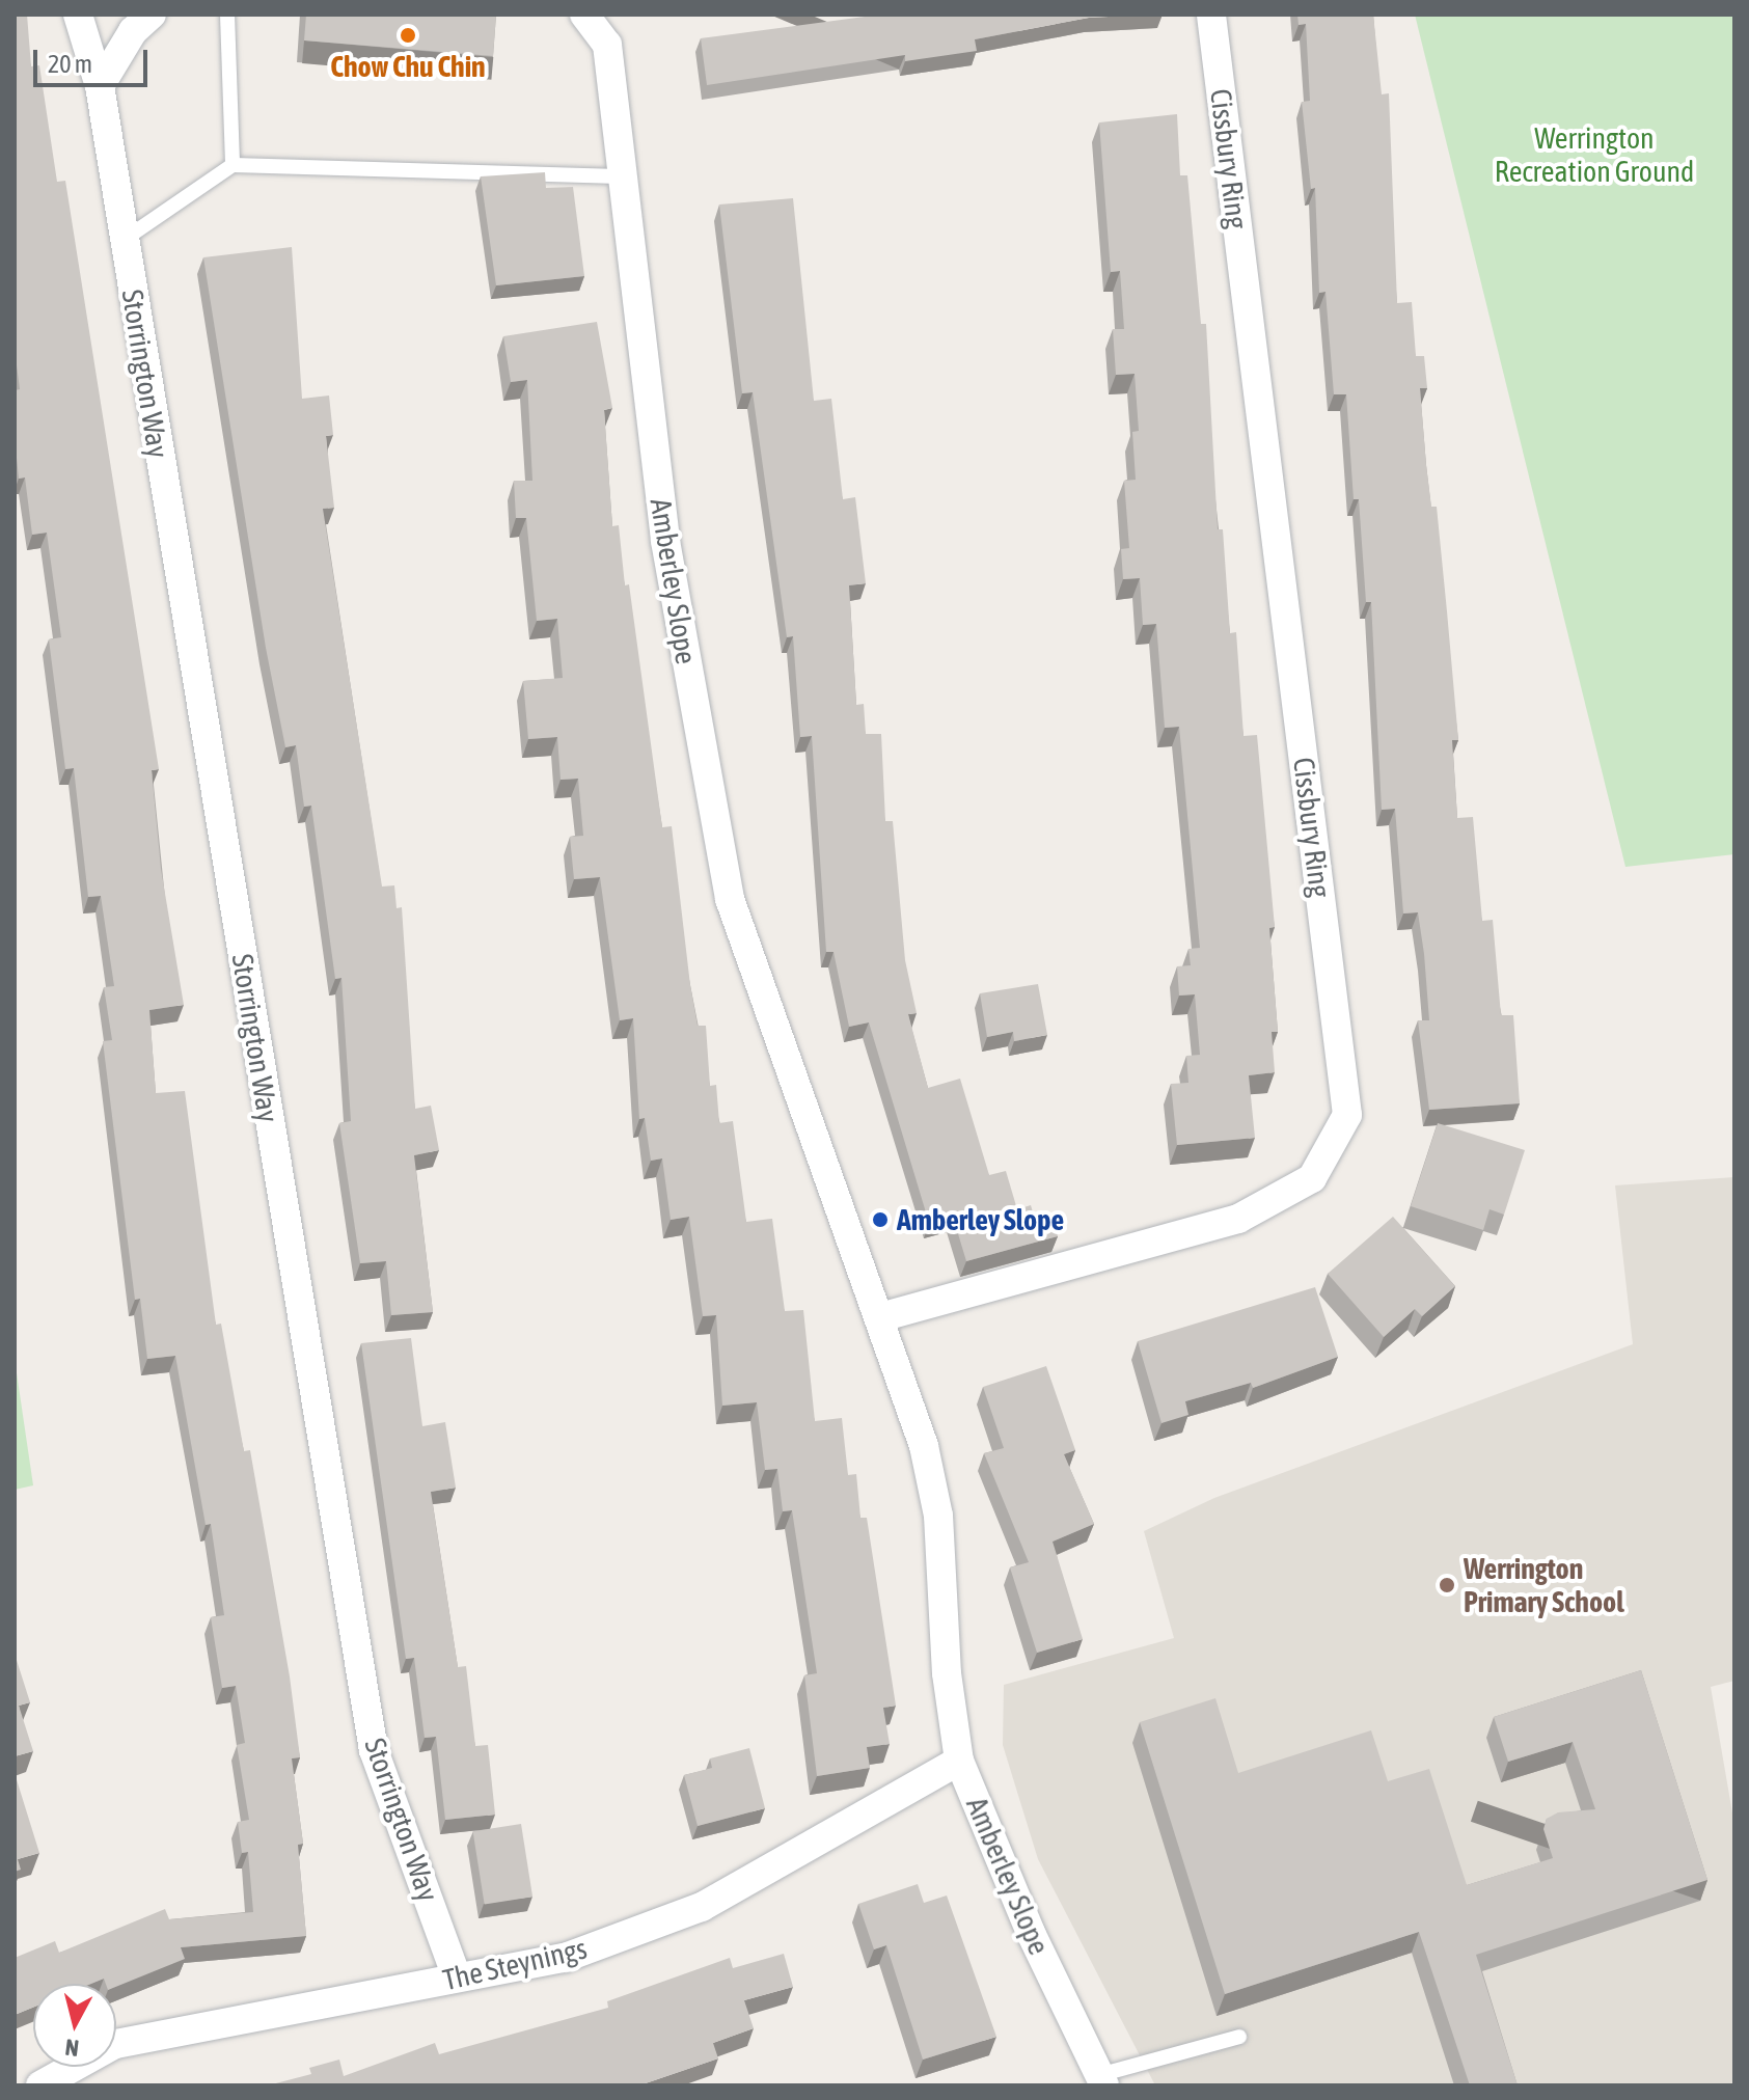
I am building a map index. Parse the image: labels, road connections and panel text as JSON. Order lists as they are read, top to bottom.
{
  "streets": {
    "street": [
      "Cissbury Ring",
      "Storrington Way",
      "Amberley Slope",
      "The Steynings"
    ]
  },
  "crossings": [
    ["Cissbury Ring", "Amberley Slope"],
    ["Storrington Way", "The Steynings"],
    ["Amberley Slope", "The Steynings"]
  ],
  "parks": ["Werrington Recreation Ground"],
  "places": ["Chow Chu Chin", "Amberley Slope", "Werrington Primary School"],
  "scale_bar": "20 m",
  "north": "bottom"
}
